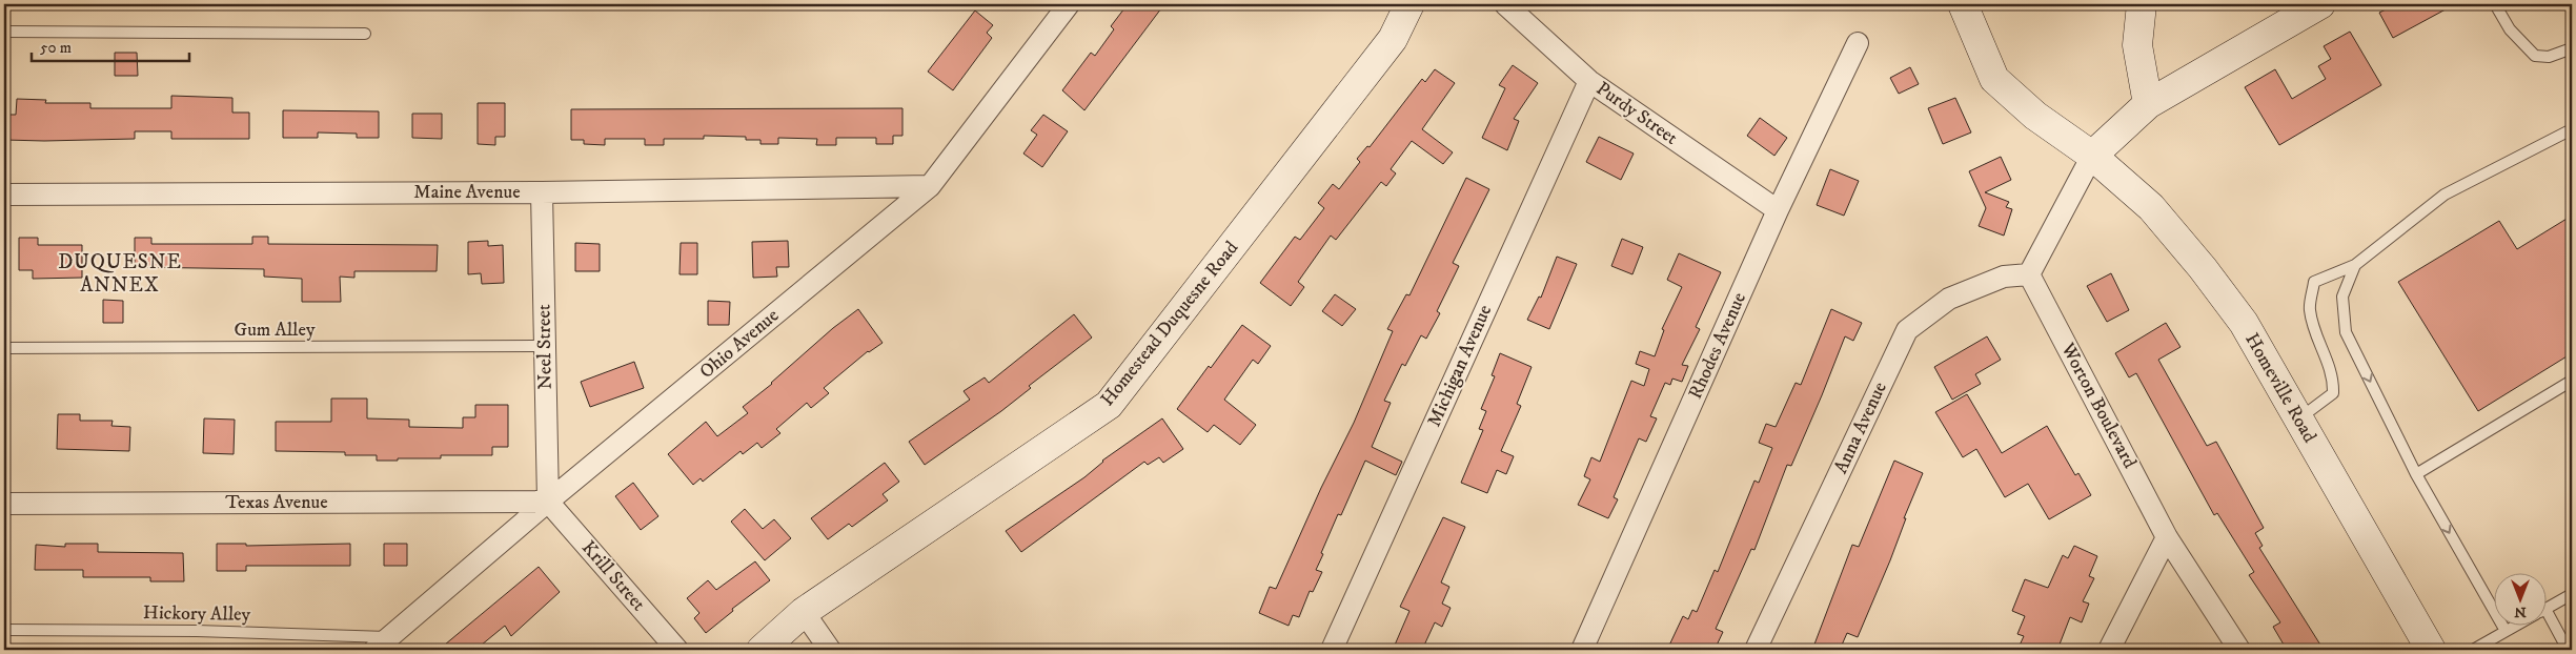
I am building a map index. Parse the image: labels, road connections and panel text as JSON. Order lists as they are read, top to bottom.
{
  "streets": {
    "street": [
      "Purdy Street",
      "Maine Avenue",
      "Homestead Duquesne Road",
      "Ohio Avenue",
      "Rhodes Avenue",
      "Neel Street",
      "Michigan Avenue",
      "Homeville Road",
      "Worton Boulevard",
      "Anna Avenue",
      "Texas Avenue",
      "Krill Street"
    ],
    "lane": ["Gum Alley", "Hickory Alley"]
  },
  "crossings": [
    ["Purdy Street", "Rhodes Avenue"],
    ["Purdy Street", "Michigan Avenue"],
    ["Maine Avenue", "Ohio Avenue"],
    ["Maine Avenue", "Neel Street"],
    ["Gum Alley", "Neel Street"],
    ["Ohio Avenue", "Neel Street"],
    ["Ohio Avenue", "Texas Avenue"],
    ["Ohio Avenue", "Krill Street"],
    ["Ohio Avenue", "Hickory Alley"],
    ["Neel Street", "Texas Avenue"],
    ["Neel Street", "Krill Street"],
    ["Worton Boulevard", "Anna Avenue"],
    ["Texas Avenue", "Krill Street"]
  ],
  "districts": ["DUQUESNE ANNEX"],
  "scale_bar": "50 m",
  "north": "bottom"
}
